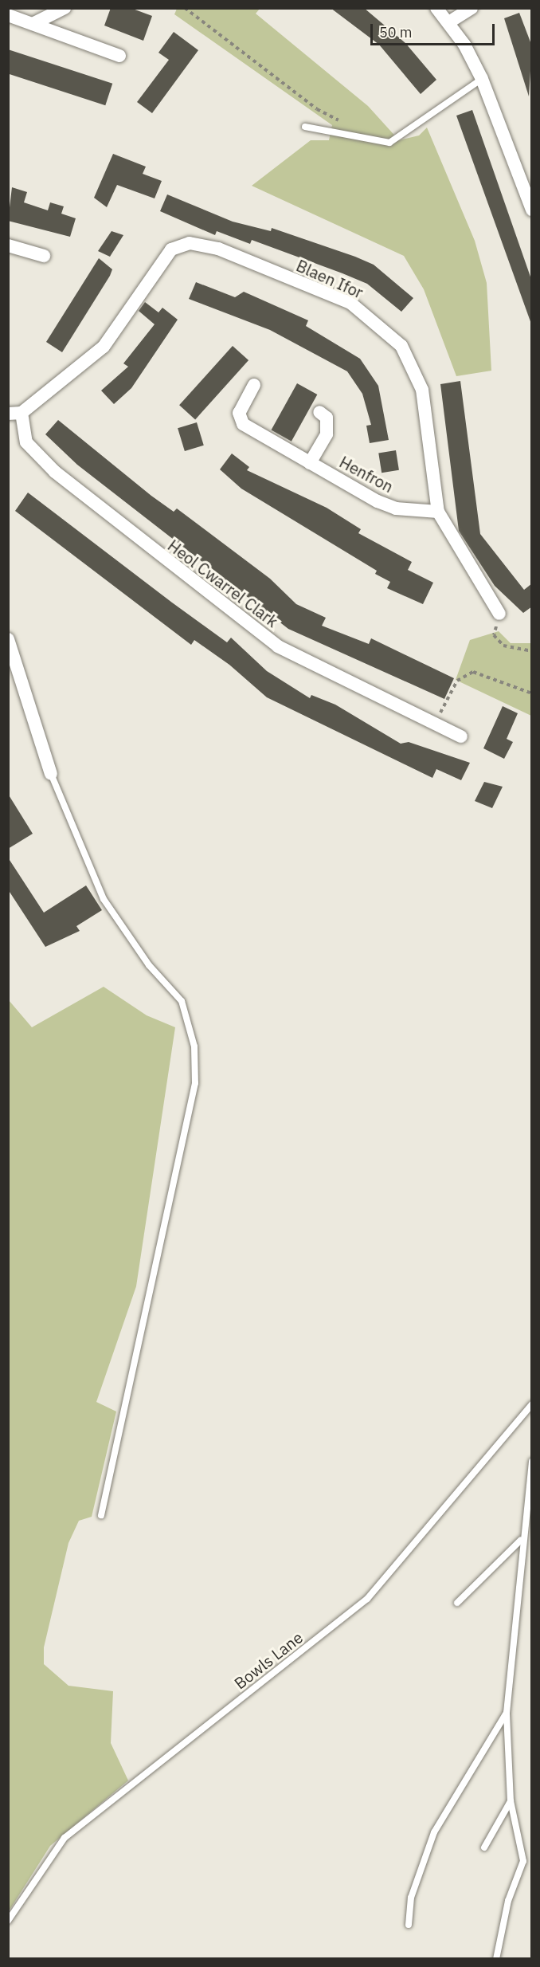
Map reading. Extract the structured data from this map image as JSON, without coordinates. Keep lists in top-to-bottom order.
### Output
{
  "streets": {
    "street": ["Blaen Ifor", "Henfron", "Heol Cwarrel Clark"],
    "lane": ["Bowls Lane"]
  },
  "crossings": [
    ["Blaen Ifor", "Henfron"],
    ["Blaen Ifor", "Heol Cwarrel Clark"]
  ],
  "scale_bar": "50 m"
}
